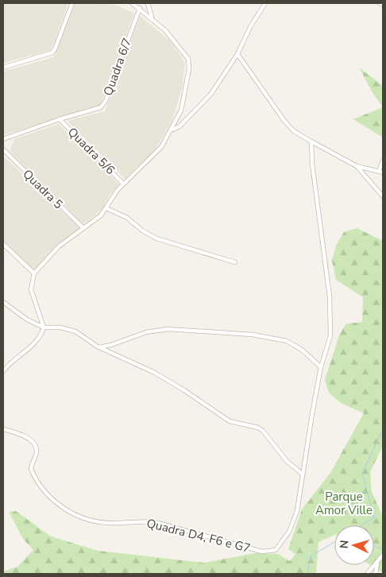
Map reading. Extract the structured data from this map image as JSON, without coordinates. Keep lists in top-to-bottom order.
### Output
{
  "streets": {
    "street": [
      "Quadra 6/7",
      "Quadra 5/6",
      "Quadra 5",
      "Quadra D4, F6 e G7"
    ]
  },
  "crossings": [
    ["Quadra 6/7", "Quadra 5/6"]
  ],
  "parks": ["Parque Amor Ville"],
  "north": "left"
}
